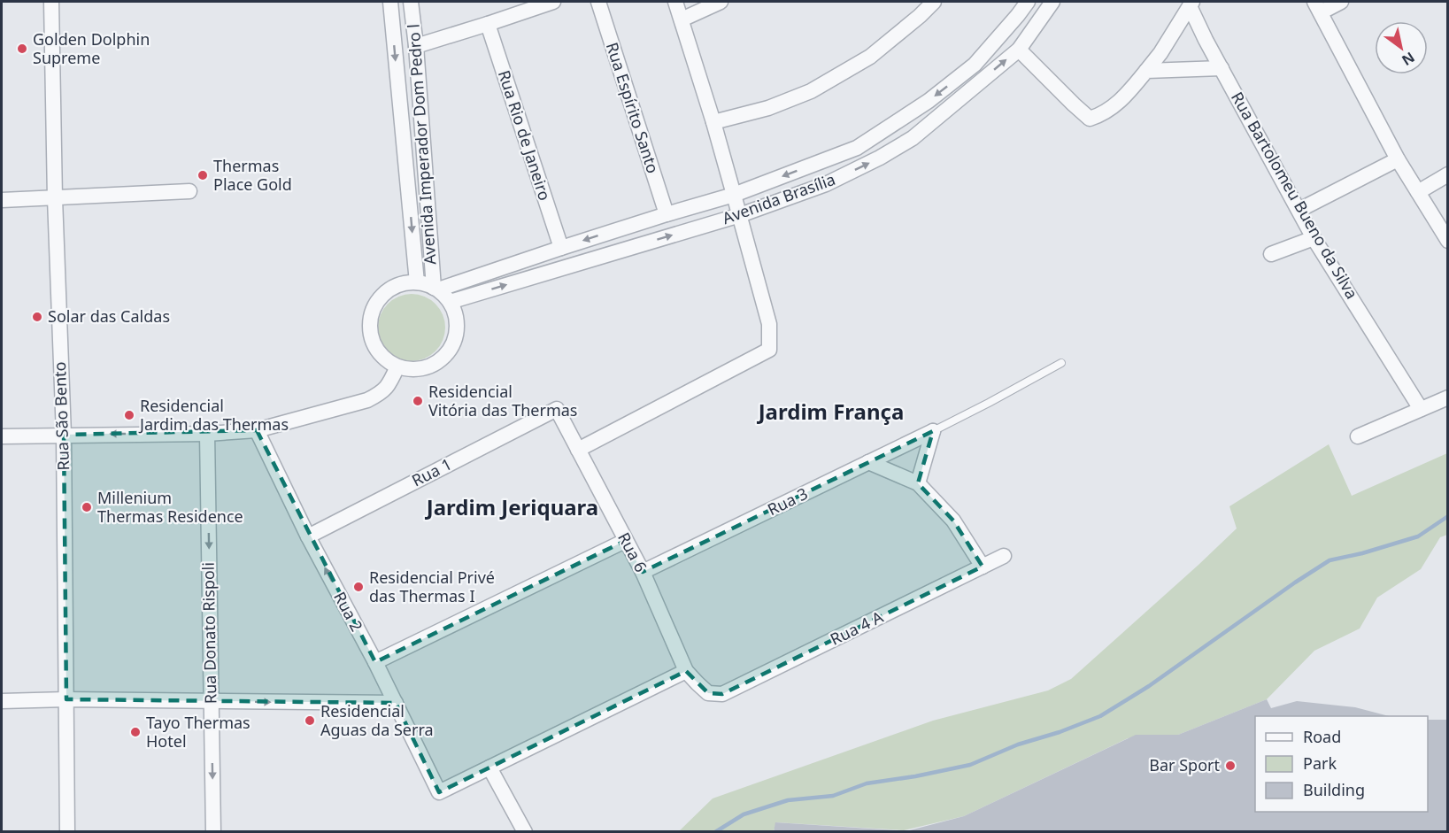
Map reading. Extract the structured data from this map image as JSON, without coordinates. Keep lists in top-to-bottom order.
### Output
{
  "streets": {
    "street": [
      "Rua Espírito Santo",
      "Rua Rio de Janeiro",
      "Avenida Imperador Dom Pedro l",
      "Rua Bartolomeu Bueno da Silva",
      "Avenida Brasília",
      "Rua São Bento",
      "Rua 1",
      "Rua 3",
      "Rua 6",
      "Rua 2",
      "Rua 4 A",
      "Rua Donato Rispoli"
    ]
  },
  "crossings": [
    ["Rua Espírito Santo", "Avenida Brasília"],
    ["Rua Rio de Janeiro", "Avenida Brasília"],
    ["Avenida Imperador Dom Pedro l", "Avenida Brasília"],
    ["Rua 1", "Rua 6"],
    ["Rua 1", "Rua 2"],
    ["Rua 3", "Rua 6"],
    ["Rua 6", "Rua 4 A"]
  ],
  "one_way": ["Rua Donato Rispoli"],
  "districts": ["Jardim França", "Jardim Jeriquara"],
  "places": [
    "Golden Dolphin Supreme",
    "Thermas Place Gold",
    "Solar das Caldas",
    "Residencial Vitória das Thermas",
    "Residencial Jardim das Thermas",
    "Millenium Thermas Residence",
    "Residencial Privé das Thermas I",
    "Residencial Aguas da Serra",
    "Tayo Thermas Hotel",
    "Bar Sport"
  ],
  "legend": ["Road", "Park", "Building"],
  "north": "bottom right"
}
